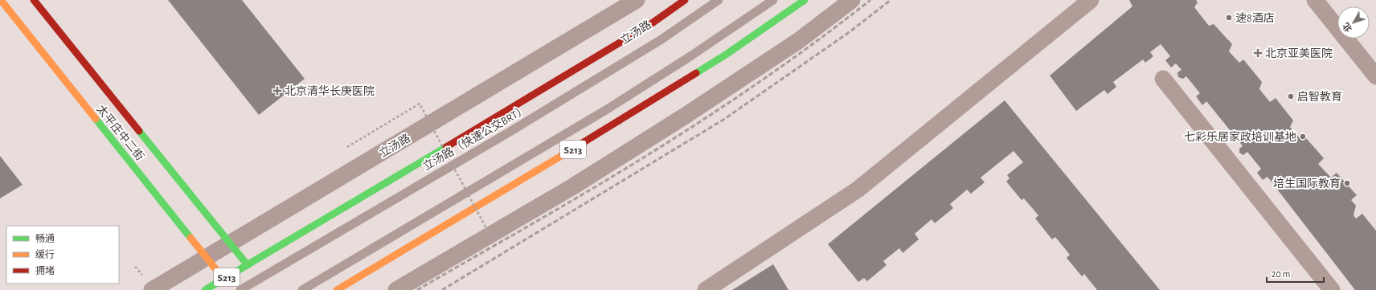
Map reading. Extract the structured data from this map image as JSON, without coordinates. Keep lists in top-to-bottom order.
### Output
{
  "streets": {
    "main road": ["立汤路", "太平庄中二街", "S213"],
    "lane": ["立汤路（快速公交BRT）"]
  },
  "crossings": [
    ["立汤路", "太平庄中二街"]
  ],
  "places": {
    "other": [
      "速8酒店",
      "启智教育",
      "七彩乐居家政培训基地",
      "培生国际教育"
    ],
    "health": ["北京亚美医院", "北京清华长庚医院"]
  },
  "legend": ["畅通", "缓行", "拥堵"],
  "scale_bar": "20 m",
  "north": "bottom left"
}
